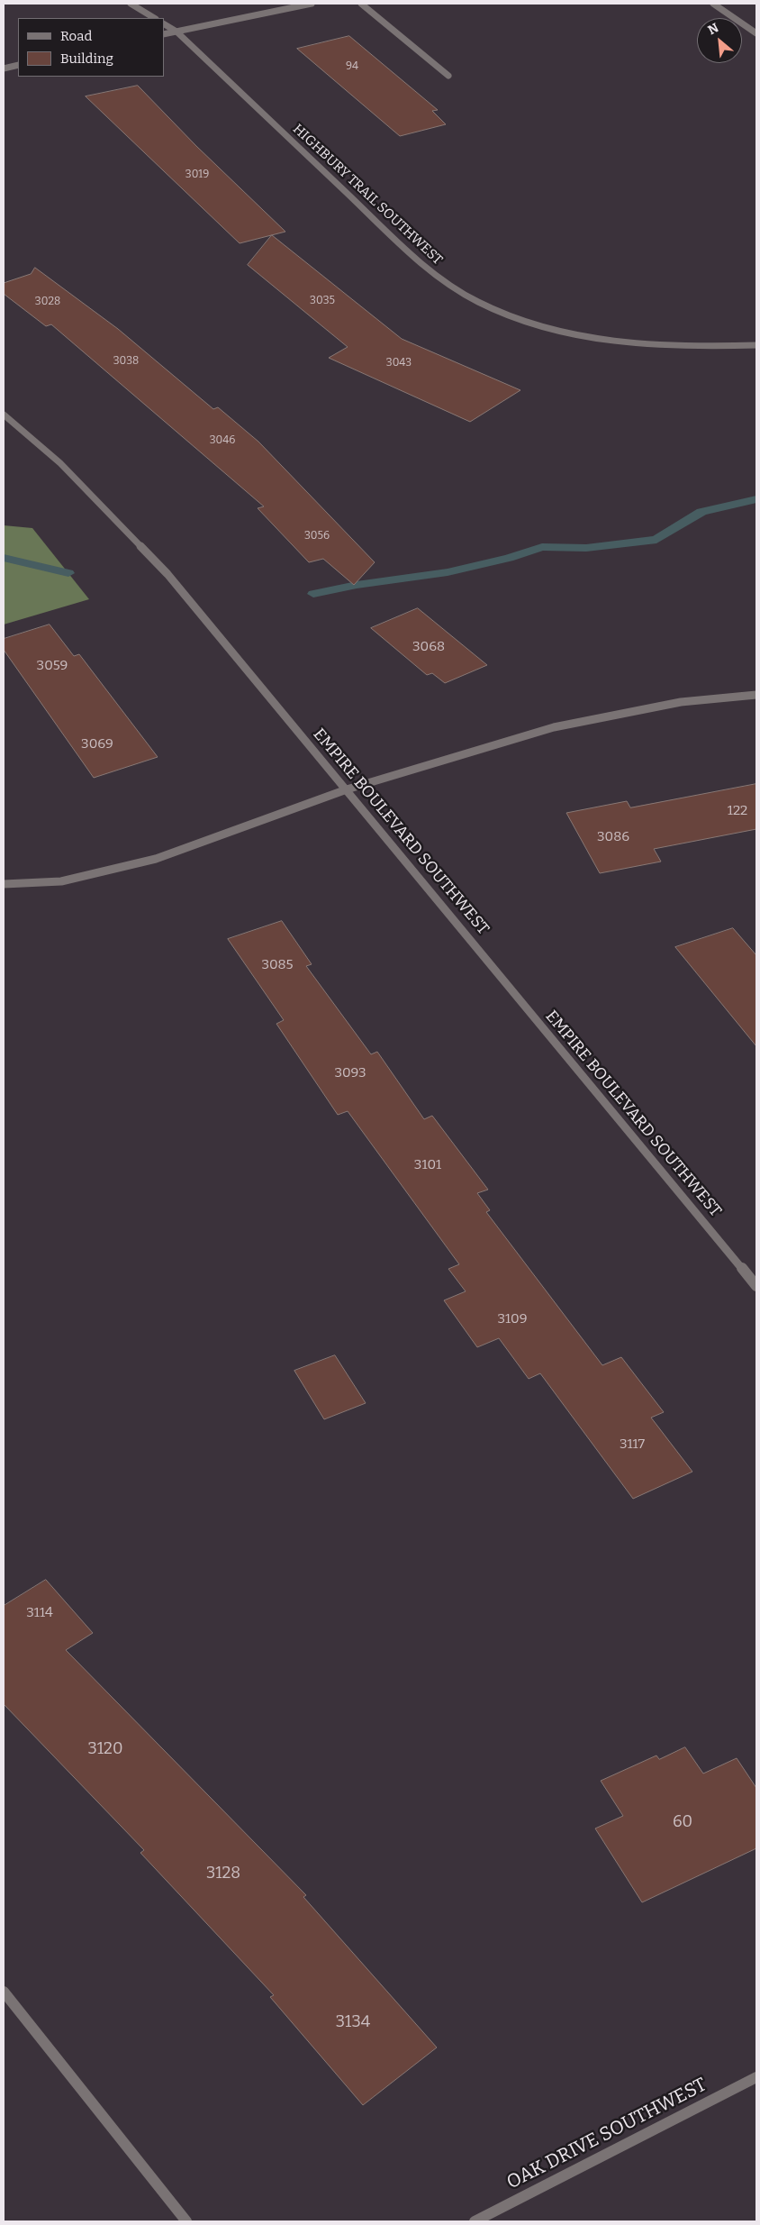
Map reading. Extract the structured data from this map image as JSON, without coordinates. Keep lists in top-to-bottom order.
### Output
{
  "streets": {
    "street": ["HIGHBURY TRAIL SOUTHWEST", "EMPIRE BOULEVARD SOUTHWEST", "OAK DRIVE SOUTHWEST"]
  },
  "house_numbers": [
    "94",
    "3019",
    "3035",
    "3028",
    "3038",
    "3043",
    "3046",
    "3056",
    "3068",
    "3059",
    "3069",
    "122",
    "3086",
    "3085",
    "3093",
    "3101",
    "3109",
    "3117",
    "3114",
    "3120",
    "60",
    "3128",
    "3134"
  ],
  "legend": ["Road", "Building"],
  "north": "top left"
}
